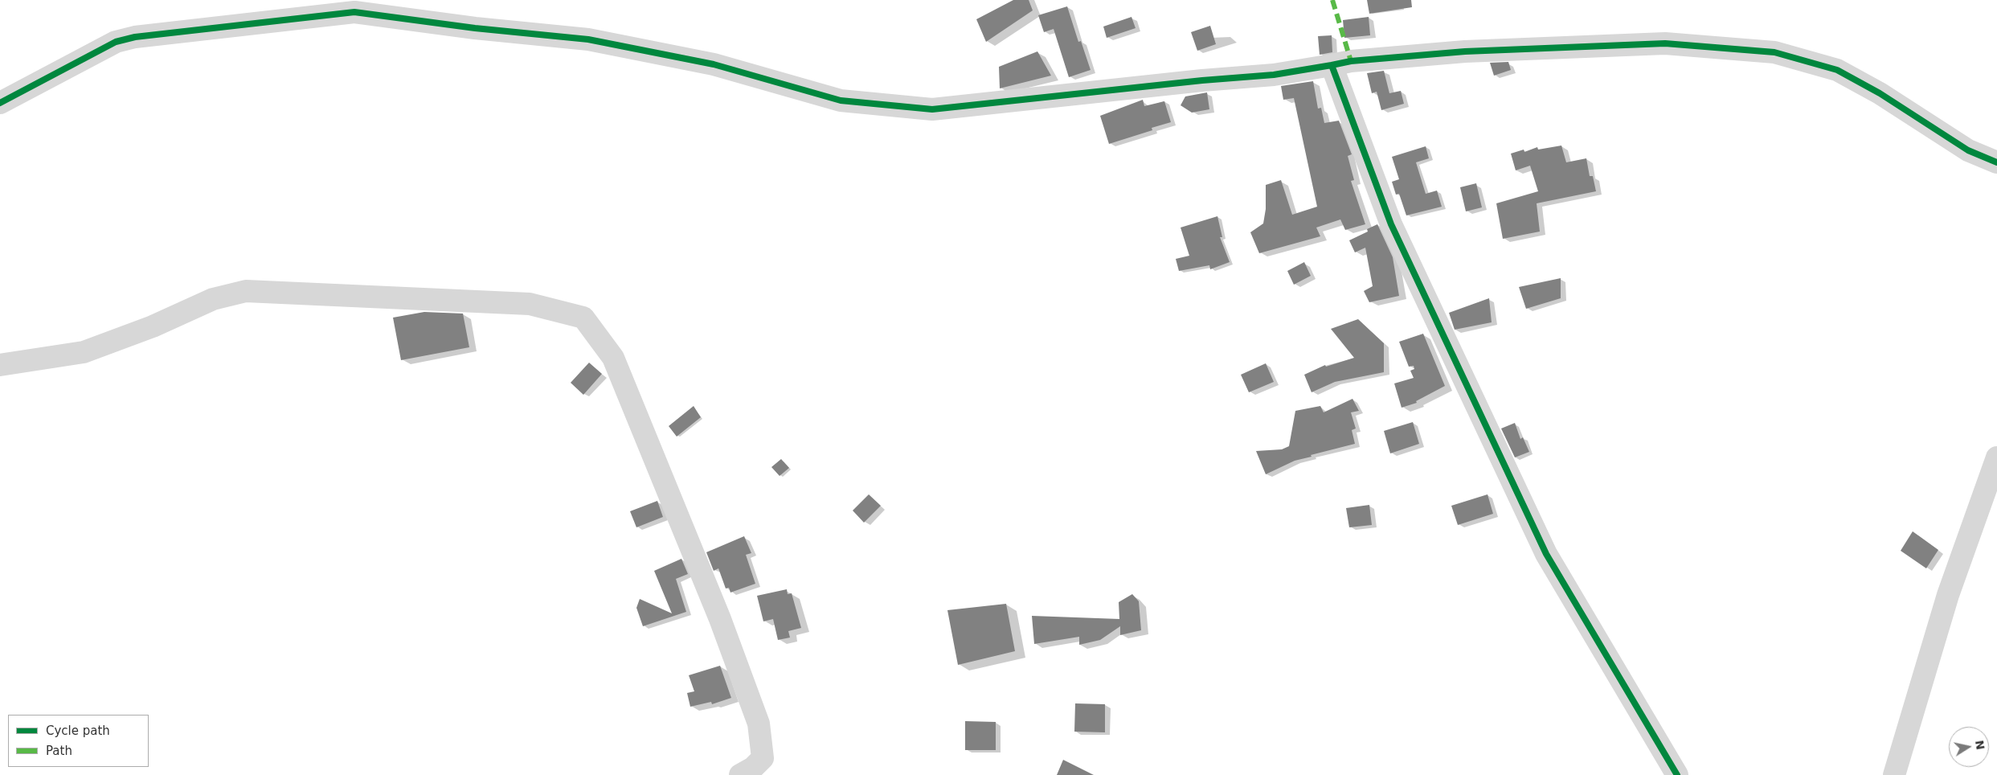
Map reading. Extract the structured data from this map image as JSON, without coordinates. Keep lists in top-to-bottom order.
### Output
{
  "legend": ["Cycle path", "Path"],
  "north": "right"
}
